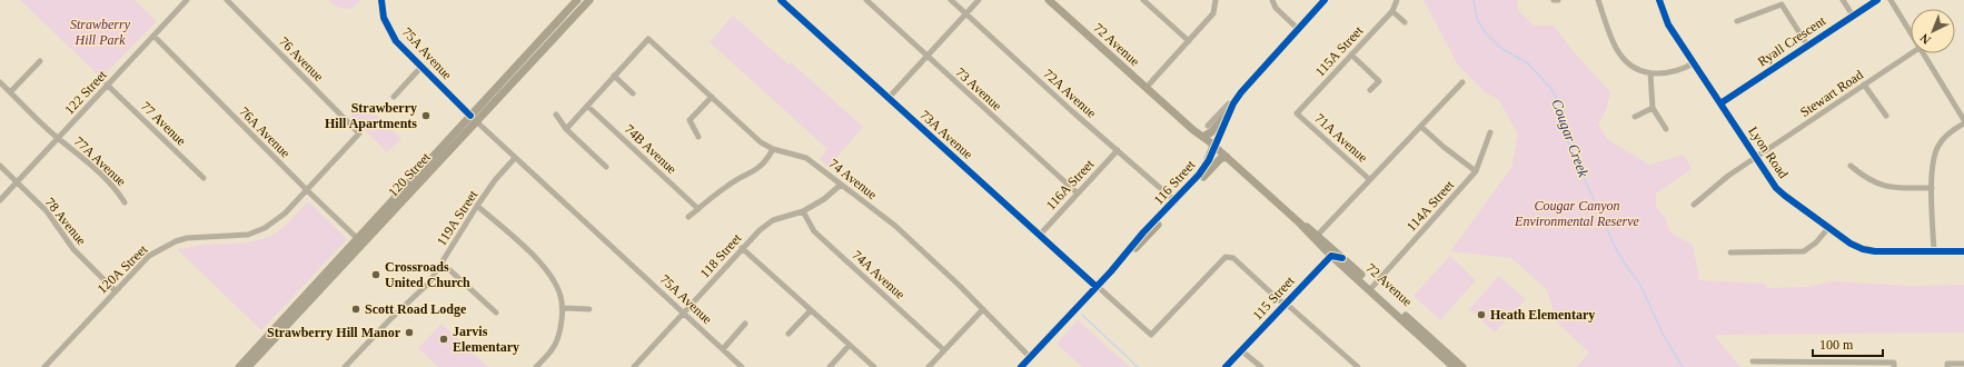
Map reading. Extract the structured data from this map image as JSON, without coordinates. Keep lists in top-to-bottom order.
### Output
{
  "streets": {
    "main road": [
      "72 Avenue",
      "75A Avenue",
      "Lyon Road",
      "120 Street",
      "116 Street"
    ],
    "street": [
      "Ryall Crescent",
      "115A Street",
      "76 Avenue",
      "73 Avenue",
      "122 Street",
      "72A Avenue",
      "Stewart Road",
      "77 Avenue",
      "76A Avenue",
      "73A Avenue",
      "71A Avenue",
      "74B Avenue",
      "77A Avenue",
      "74 Avenue",
      "116A Street",
      "114A Street",
      "119A Street",
      "78 Avenue",
      "118 Street",
      "120A Street",
      "74A Avenue",
      "115 Street"
    ]
  },
  "crossings": [
    ["Ryall Crescent", "Lyon Road"],
    ["72 Avenue", "116 Street"],
    ["72 Avenue", "114A Street"],
    ["72 Avenue", "115 Street"],
    ["115A Street", "71A Avenue"],
    ["75A Avenue", "120 Street"],
    ["75A Avenue", "119A Street"],
    ["75A Avenue", "118 Street"],
    ["76 Avenue", "120A Street"],
    ["73 Avenue", "116A Street"],
    ["122 Street", "77 Avenue"],
    ["122 Street", "76A Avenue"],
    ["122 Street", "77A Avenue"],
    ["122 Street", "78 Avenue"],
    ["72A Avenue", "116 Street"],
    ["72A Avenue", "116A Street"],
    ["Stewart Road", "Lyon Road"],
    ["76A Avenue", "120 Street"],
    ["76A Avenue", "120A Street"],
    ["73A Avenue", "116 Street"],
    ["73A Avenue", "116A Street"],
    ["73A Avenue", "115 Street"],
    ["74 Avenue", "116 Street"],
    ["74 Avenue", "118 Street"],
    ["78 Avenue", "120A Street"],
    ["118 Street", "74A Avenue"]
  ],
  "water": ["Cougar Creek"],
  "parks": ["Strawberry Hill Park", "Cougar Canyon Environmental Reserve"],
  "places": [
    "Strawberry Hill Apartments",
    "Crossroads United Church",
    "Scott Road Lodge",
    "Heath Elementary",
    "Strawberry Hill Manor",
    "Jarvis Elementary"
  ],
  "scale_bar": "100 m",
  "north": "bottom left"
}
